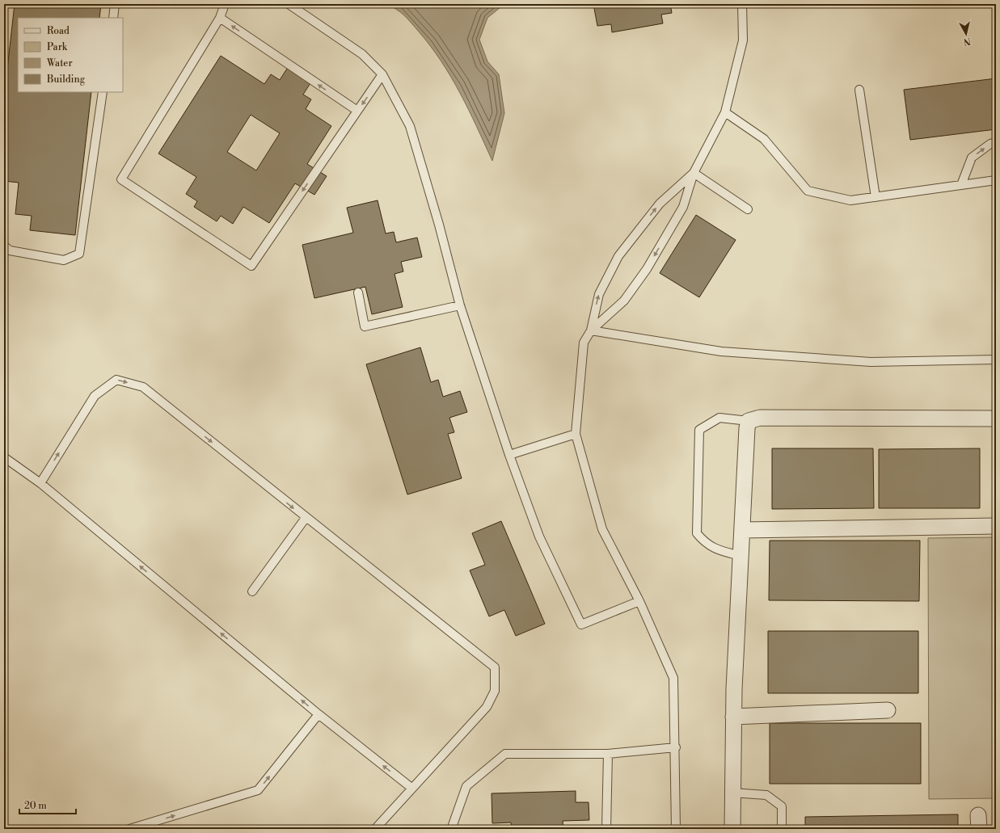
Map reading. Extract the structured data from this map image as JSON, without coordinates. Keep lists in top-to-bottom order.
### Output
{
  "legend": [
    "Road",
    "Park",
    "Water",
    "Building"
  ],
  "scale_bar": "20 m",
  "north": "bottom"
}
